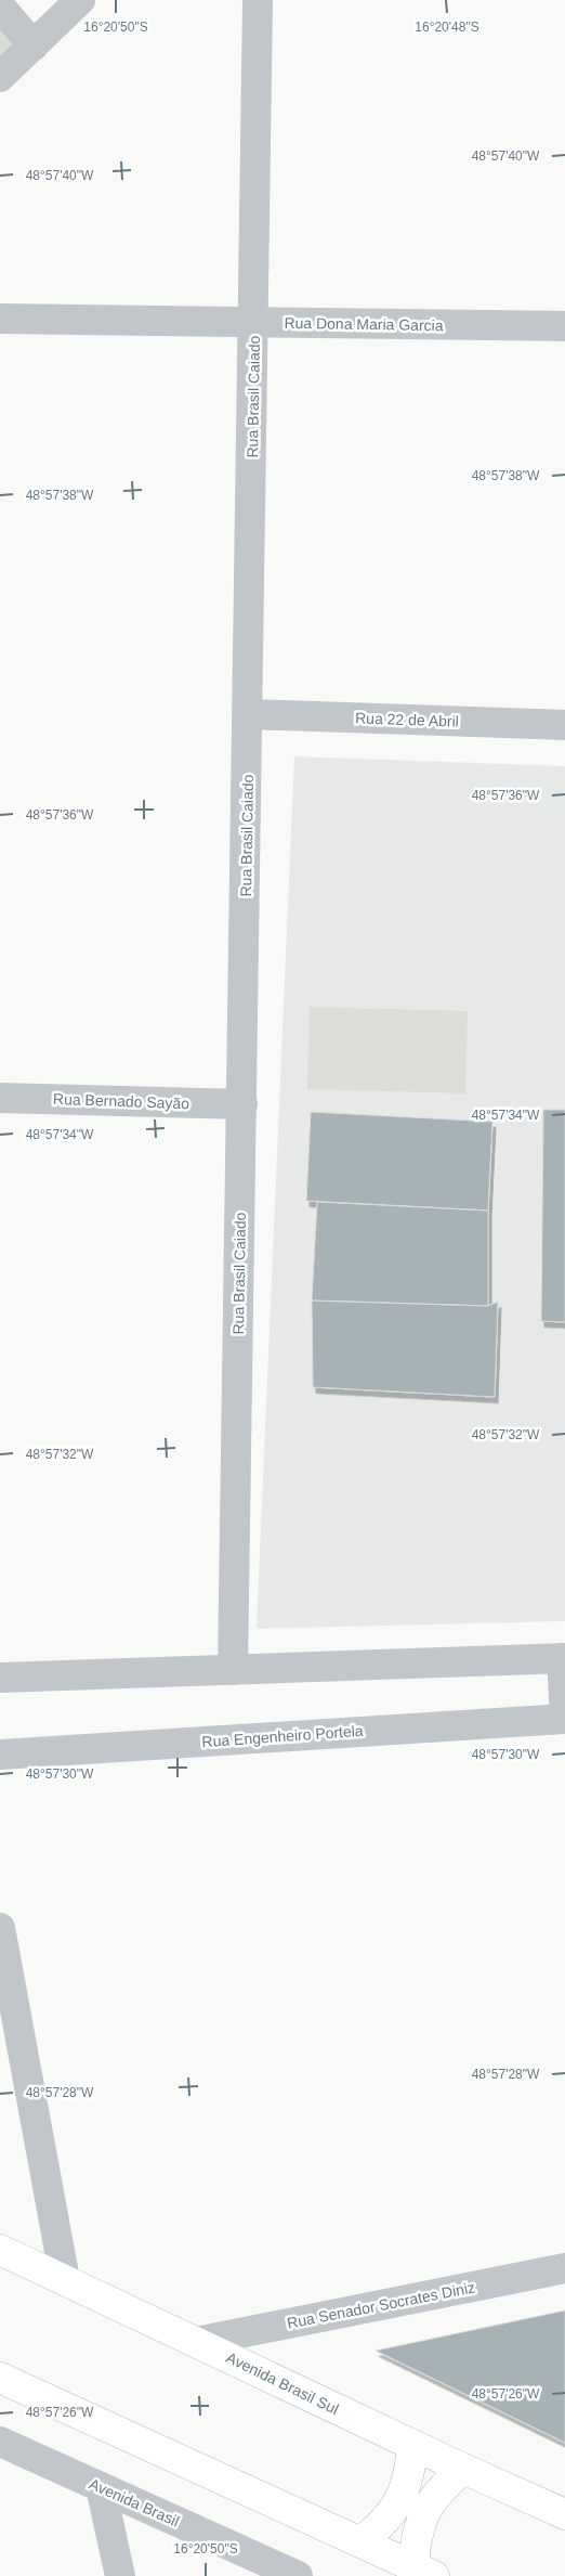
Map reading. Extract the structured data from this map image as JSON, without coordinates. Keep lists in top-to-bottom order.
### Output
{
  "streets": {
    "main road": ["Avenida Brasil Sul"],
    "street": [
      "Rua Dona Maria Garcia",
      "Rua Brasil Caiado",
      "Rua 22 de Abril",
      "Rua Bernado Sayão",
      "Rua Engenheiro Portela",
      "Rua Senador Socrates Diniz",
      "Avenida Brasil"
    ]
  },
  "crossings": [
    ["Rua Dona Maria Garcia", "Rua Brasil Caiado"],
    ["Rua Brasil Caiado", "Rua 22 de Abril"],
    ["Rua Brasil Caiado", "Rua Bernado Sayão"],
    ["Rua Senador Socrates Diniz", "Avenida Brasil Sul"]
  ],
  "coordinates": [
    "16°20'50\"S",
    "16°20'48\"S",
    "48°57'40\"W",
    "48°57'38\"W",
    "48°57'36\"W",
    "48°57'34\"W",
    "48°57'32\"W",
    "48°57'30\"W",
    "48°57'28\"W",
    "48°57'26\"W"
  ]
}
